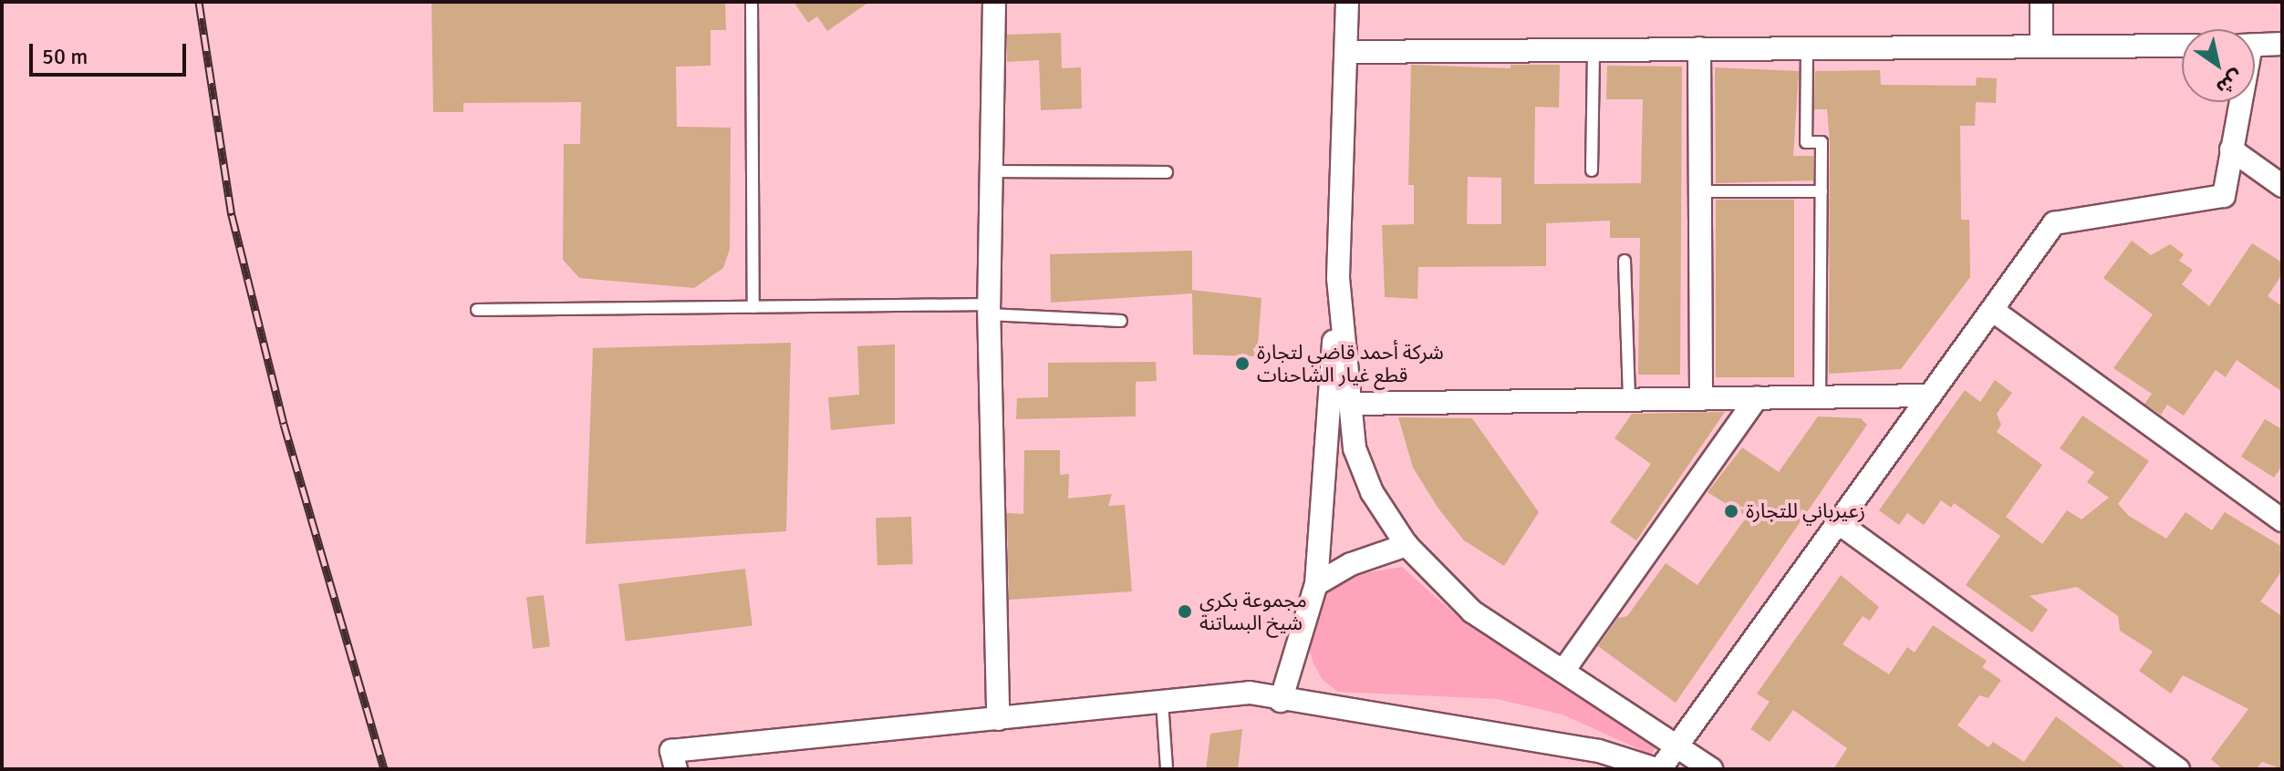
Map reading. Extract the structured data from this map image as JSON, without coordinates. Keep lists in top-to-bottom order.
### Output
{
  "places": ["شركة أحمد قاضي لتجارة قطع غيار الشاحنات", "زعيرباني للتجارة", "مجموعة بكري شيخ البساتنة"],
  "scale_bar": "50 m",
  "north": "bottom right"
}
